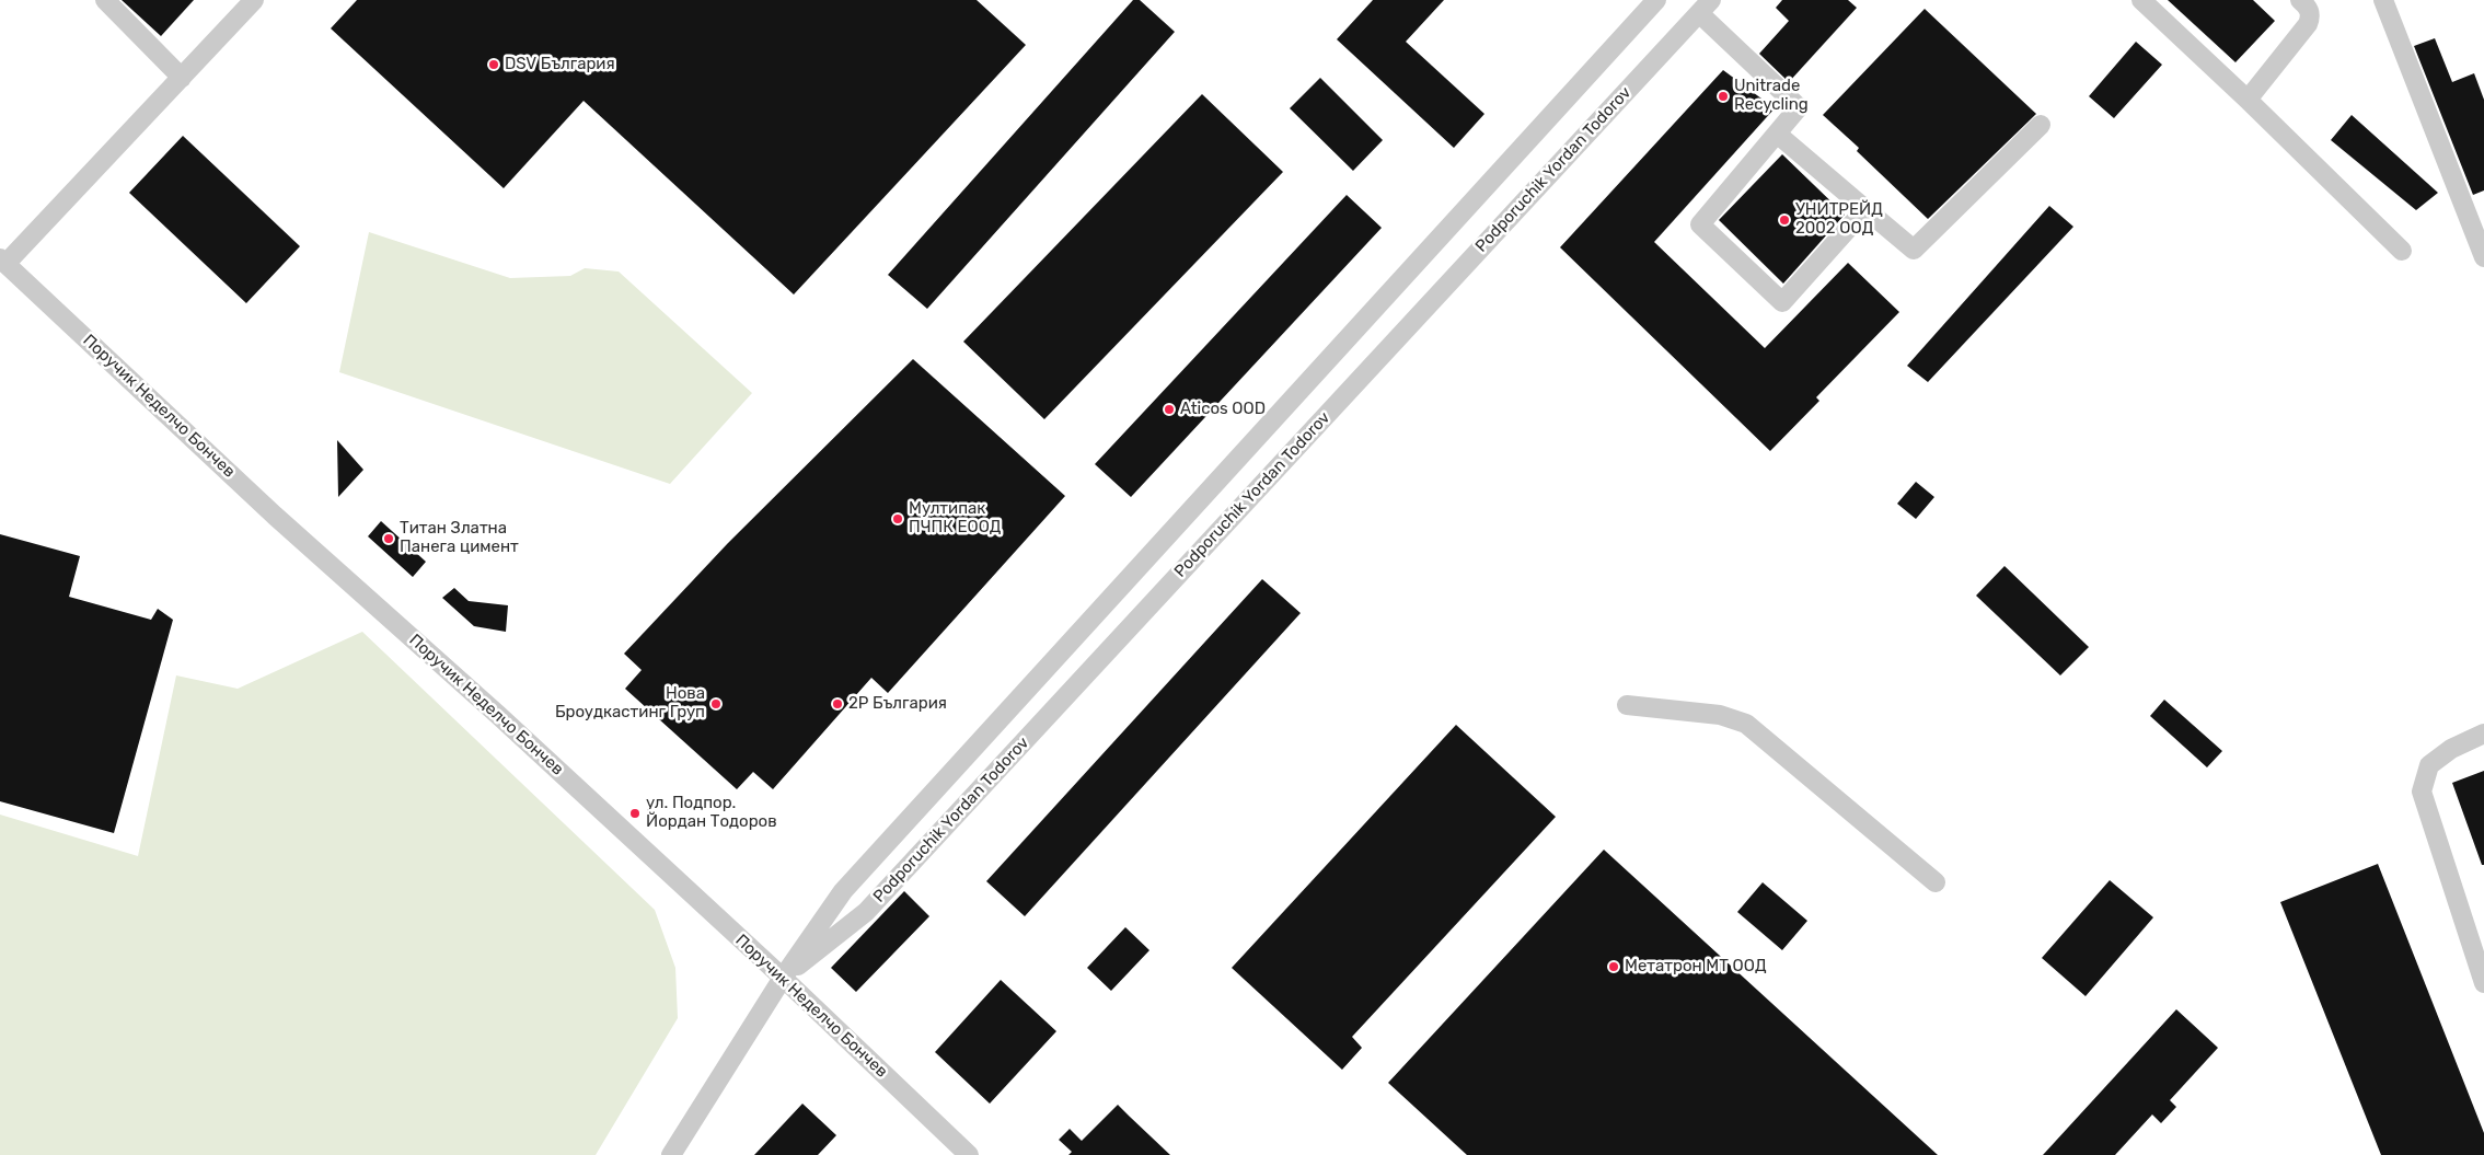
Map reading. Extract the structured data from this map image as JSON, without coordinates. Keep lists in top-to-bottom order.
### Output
{
  "streets": {
    "street": ["Podporuchik Yordan Todorov", "Поручик Неделчо Бончев"]
  },
  "crossings": [
    ["Podporuchik Yordan Todorov", "Поручик Неделчо Бончев"]
  ],
  "places": [
    "DSV България",
    "Unitrade Recycling",
    "УНИТРЕЙД 2002 ООД",
    "Aticos OOD",
    "Мултипак ПЧПК ЕООД",
    "Титан Златна Панега цимент",
    "Нова Броудкастинг Груп",
    "2Р България",
    "ул. Подпор. Йордан Тодоров",
    "Метатрон МТ ООД"
  ]
}
